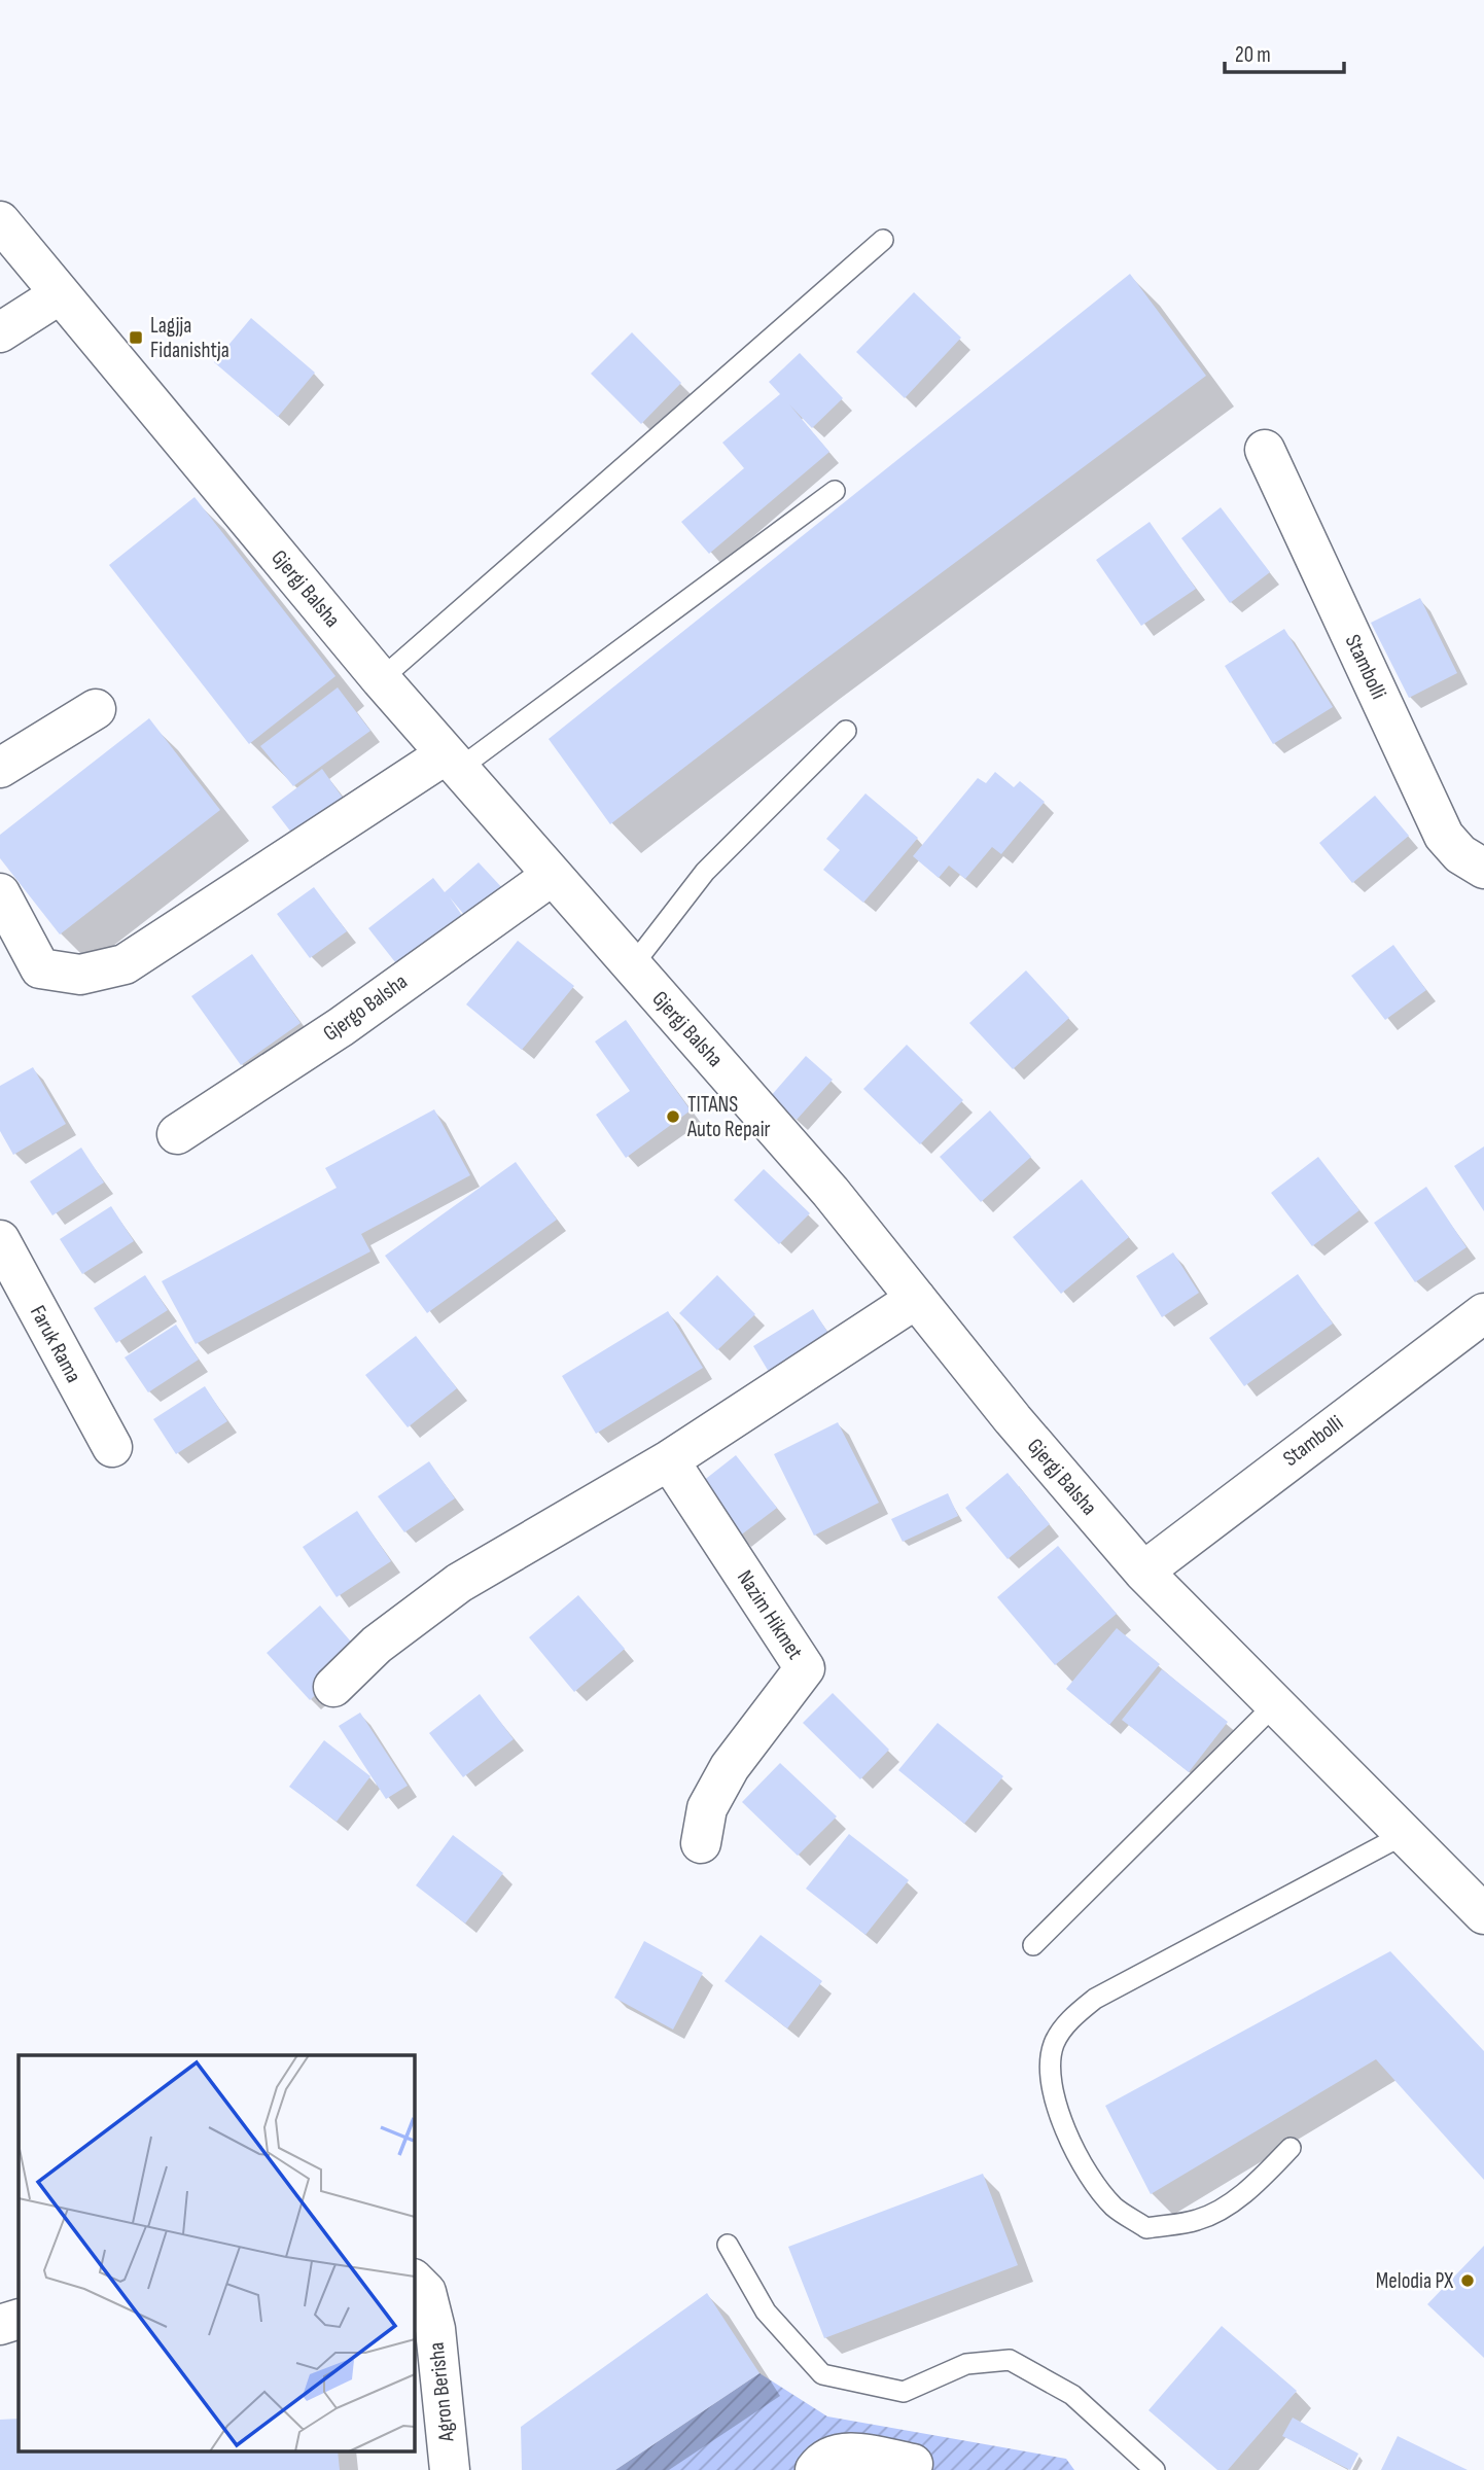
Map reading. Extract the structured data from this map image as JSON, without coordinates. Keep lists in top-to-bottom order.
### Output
{
  "streets": {
    "street": [
      "Gjergj Balsha",
      "Stambolli",
      "Gjergo Balsha",
      "Faruk Rama",
      "Nazim Hikmet",
      "Agron Berisha"
    ]
  },
  "crossings": [
    ["Gjergj Balsha", "Stambolli"],
    ["Gjergj Balsha", "Gjergo Balsha"]
  ],
  "places": {
    "transit": ["Lagjja Fidanishtja"],
    "other": ["TITANS Auto Repair", "Melodia PX"]
  },
  "scale_bar": "20 m"
}
